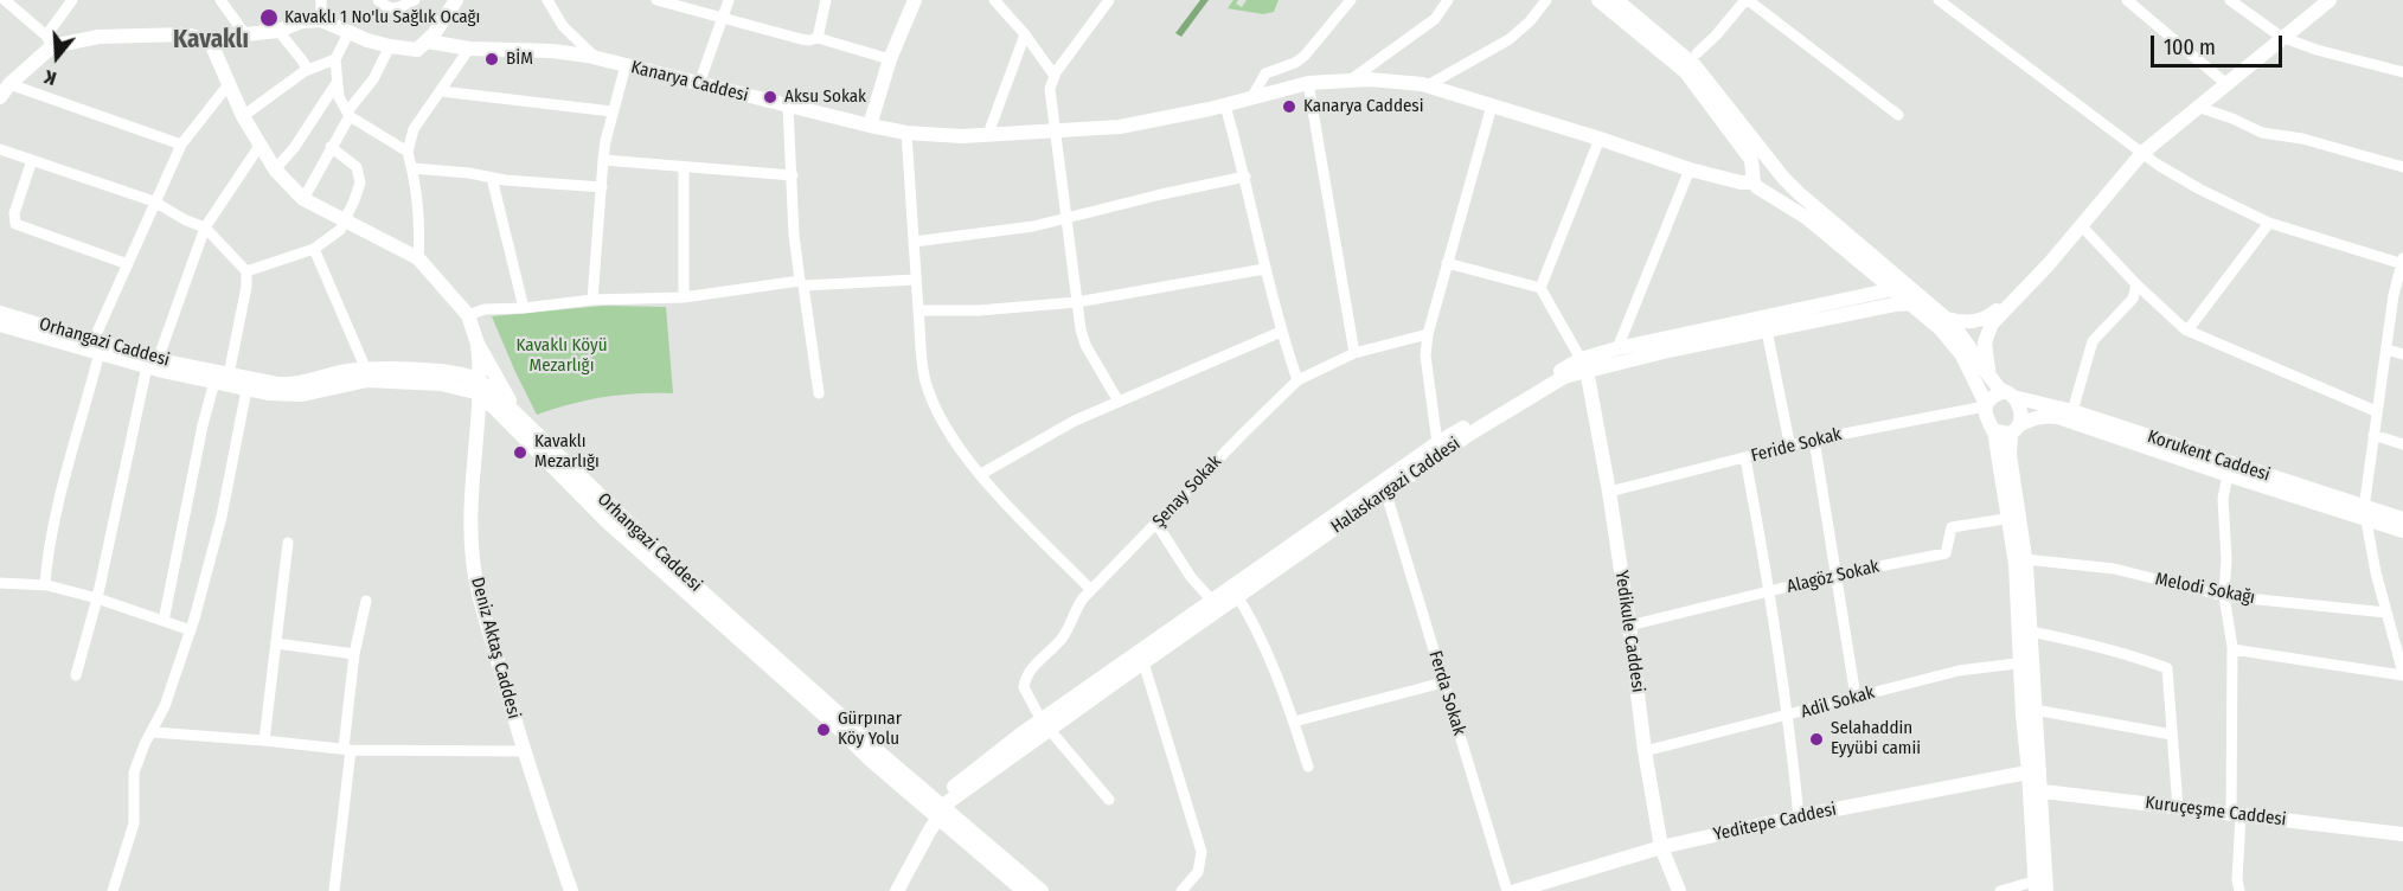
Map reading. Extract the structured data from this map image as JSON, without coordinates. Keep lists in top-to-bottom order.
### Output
{
  "streets": {
    "main road": [
      "Kanarya Caddesi",
      "Orhangazi Caddesi",
      "Korukent Caddesi",
      "Halaskargazi Caddesi",
      "Yedikule Caddesi",
      "Deniz Aktaş Caddesi",
      "Kuruçeşme Caddesi",
      "Yeditepe Caddesi"
    ],
    "street": [
      "Feride Sokak",
      "Şenay Sokak",
      "Alagöz Sokak",
      "Melodi Sokağı",
      "Ferda Sokak",
      "Adil Sokak"
    ]
  },
  "crossings": [
    ["Orhangazi Caddesi", "Deniz Aktaş Caddesi"],
    ["Feride Sokak", "Korukent Caddesi"],
    ["Feride Sokak", "Yedikule Caddesi"],
    ["Halaskargazi Caddesi", "Yedikule Caddesi"],
    ["Halaskargazi Caddesi", "Ferda Sokak"],
    ["Alagöz Sokak", "Yedikule Caddesi"],
    ["Yedikule Caddesi", "Adil Sokak"],
    ["Yedikule Caddesi", "Yeditepe Caddesi"]
  ],
  "districts": ["Kavaklı"],
  "parks": ["Kavaklı Köyü Mezarlığı"],
  "places": [
    "Kavaklı 1 No'lu Sağlık Ocağı",
    "BİM",
    "Aksu Sokak",
    "Kanarya Caddesi",
    "Kavaklı Mezarlığı",
    "Gürpınar Köy Yolu",
    "Selahaddin Eyyübi camii"
  ],
  "scale_bar": "100 m",
  "north": "bottom"
}
